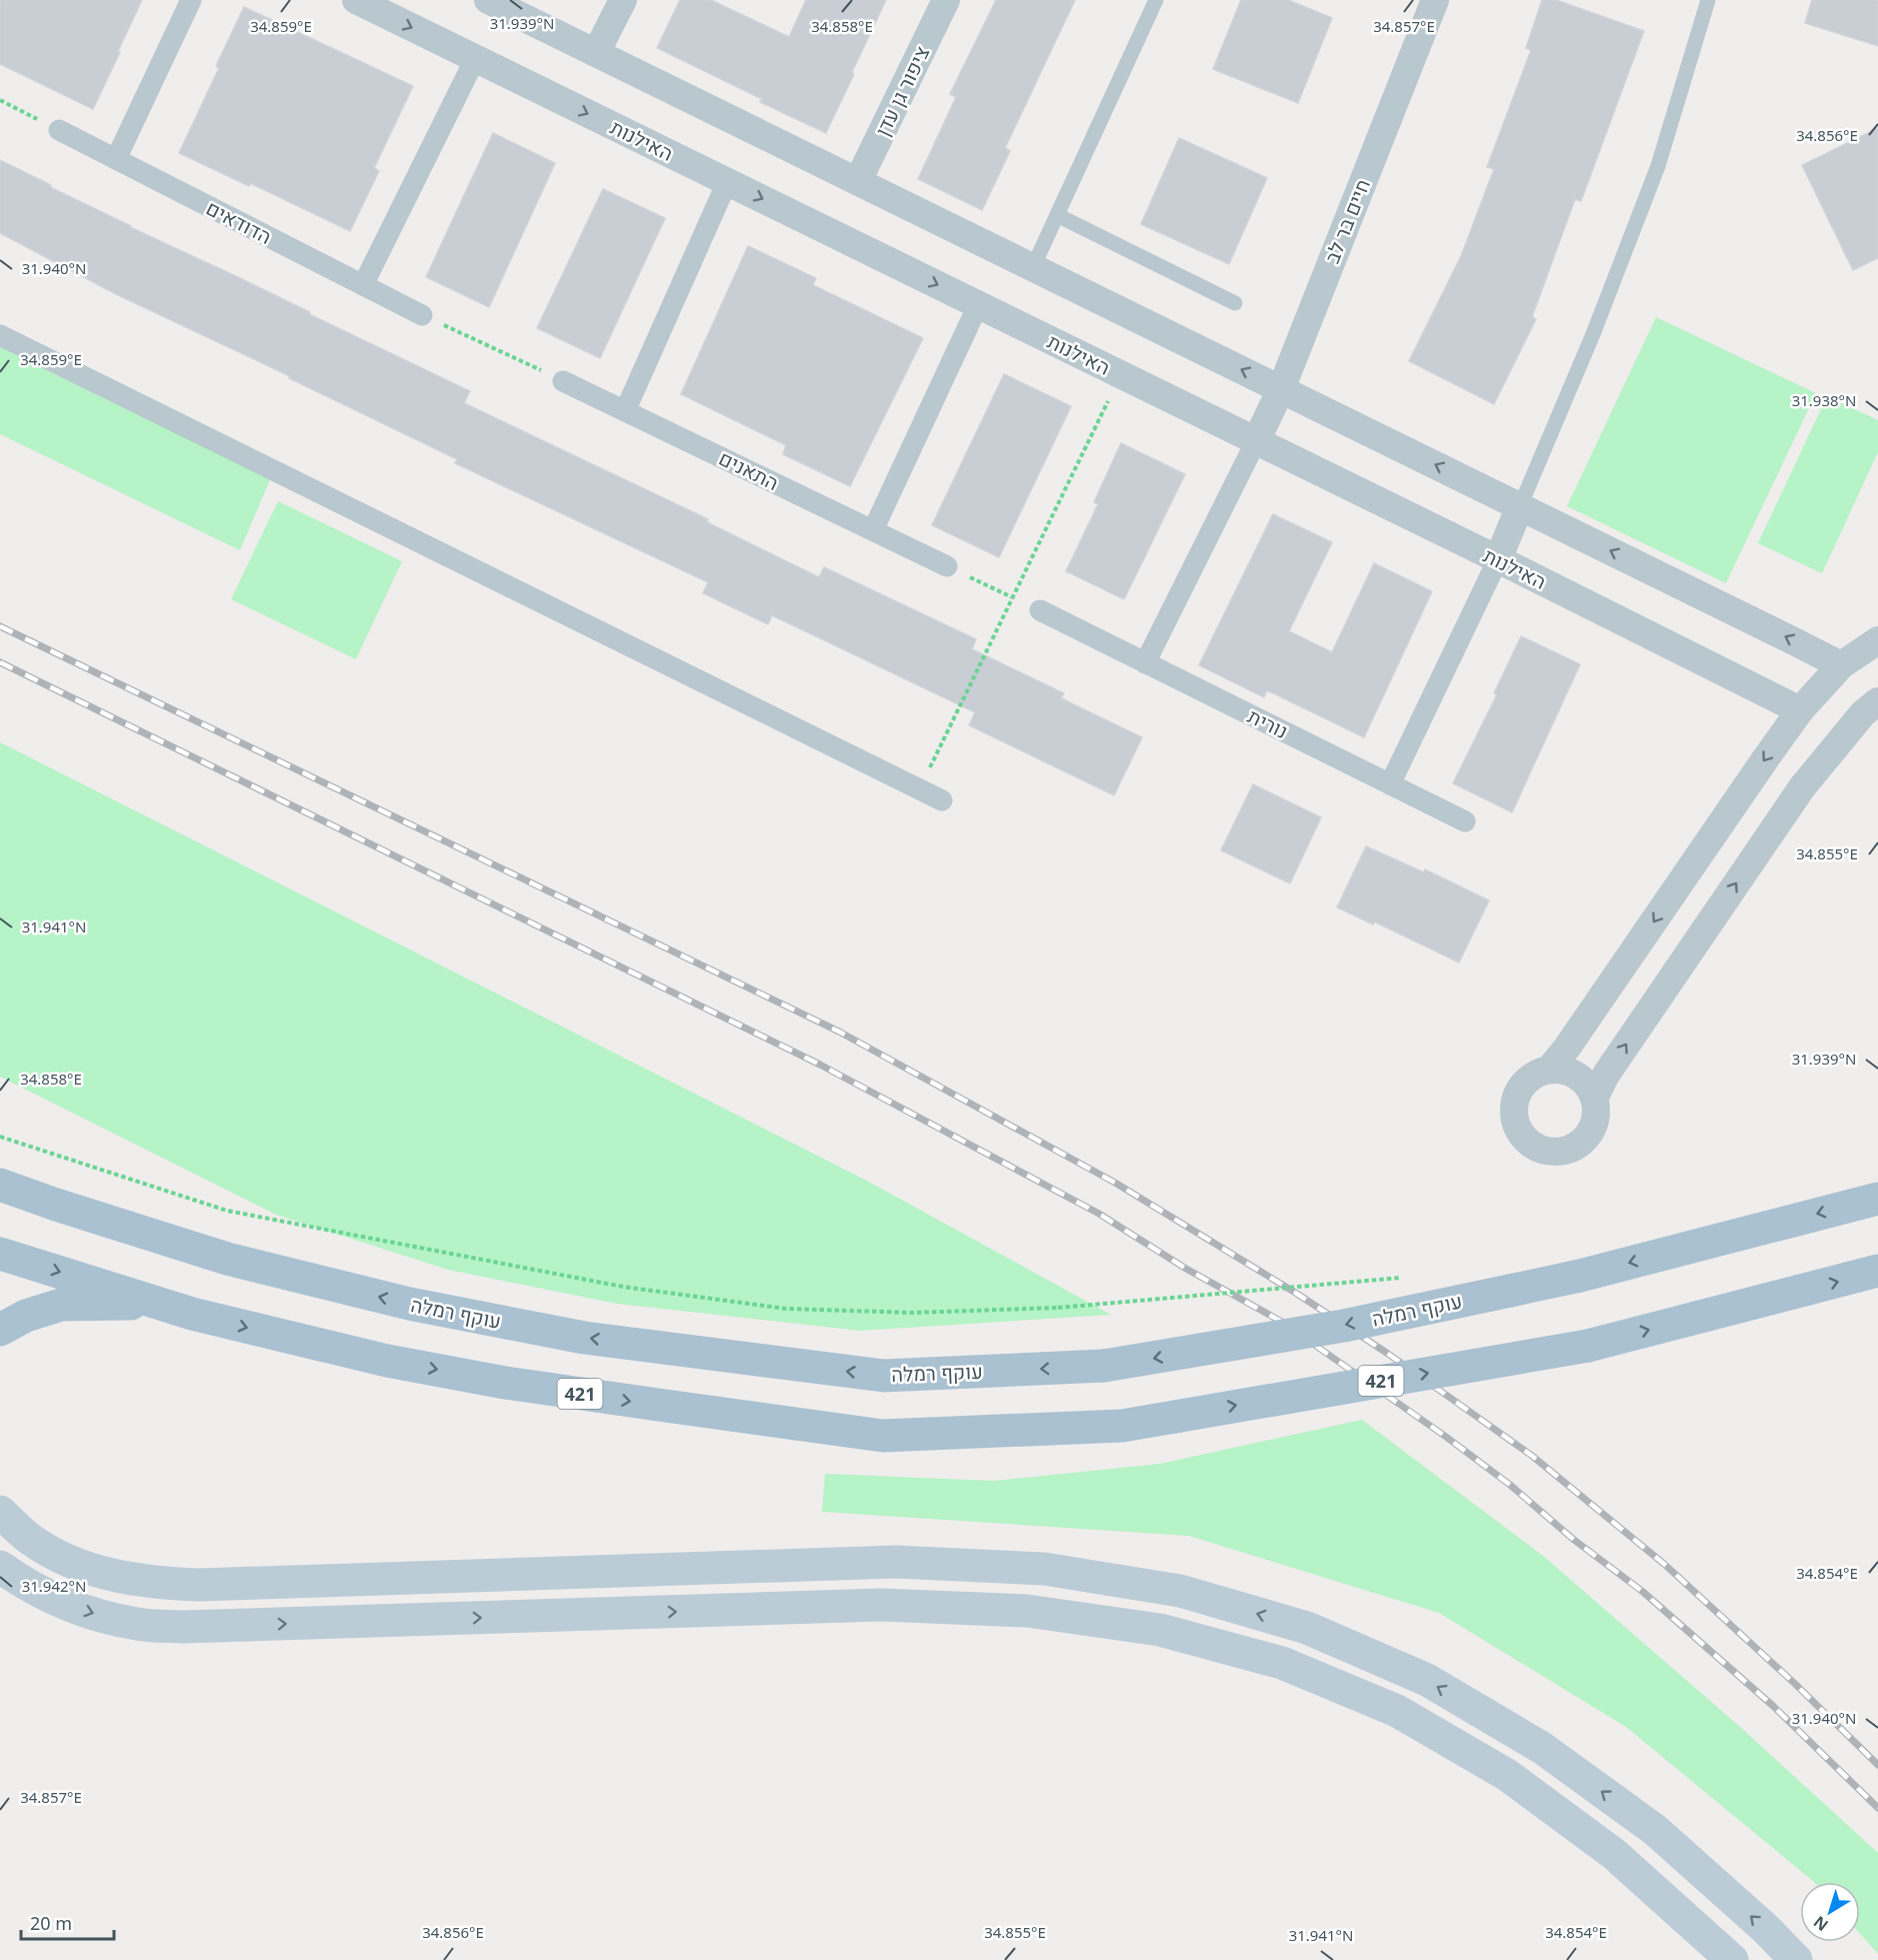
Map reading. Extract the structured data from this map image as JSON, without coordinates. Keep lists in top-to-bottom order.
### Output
{
  "streets": {
    "main road": ["עוקף רמלה", "421"],
    "street": [
      "ציפור גן עדן",
      "האילנות",
      "חיים בר לב",
      "הדודאים",
      "התאנים",
      "נורית"
    ]
  },
  "crossings": [
    ["האילנות", "חיים בר לב"]
  ],
  "scale_bar": "20 m",
  "north": "bottom left",
  "coordinates": [
    "31.939°N",
    "34.859°E",
    "34.858°E",
    "34.857°E",
    "34.856°E",
    "31.940°N",
    "31.938°N",
    "34.855°E",
    "31.941°N",
    "34.854°E",
    "31.942°N"
  ]
}
